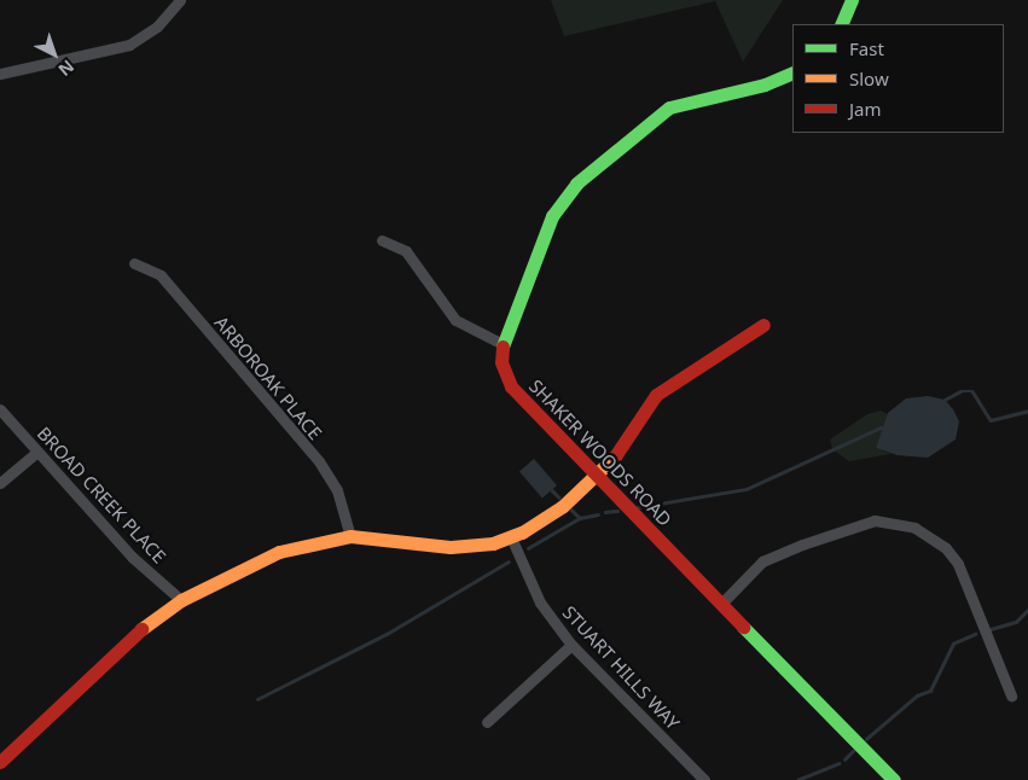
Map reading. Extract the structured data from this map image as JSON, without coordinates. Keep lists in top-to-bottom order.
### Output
{
  "streets": {
    "street": [
      "ARBOROAK PLACE",
      "SHAKER WOODS ROAD",
      "BROAD CREEK PLACE",
      "STUART HILLS WAY"
    ]
  },
  "legend": ["Fast", "Slow", "Jam"],
  "north": "bottom right"
}
